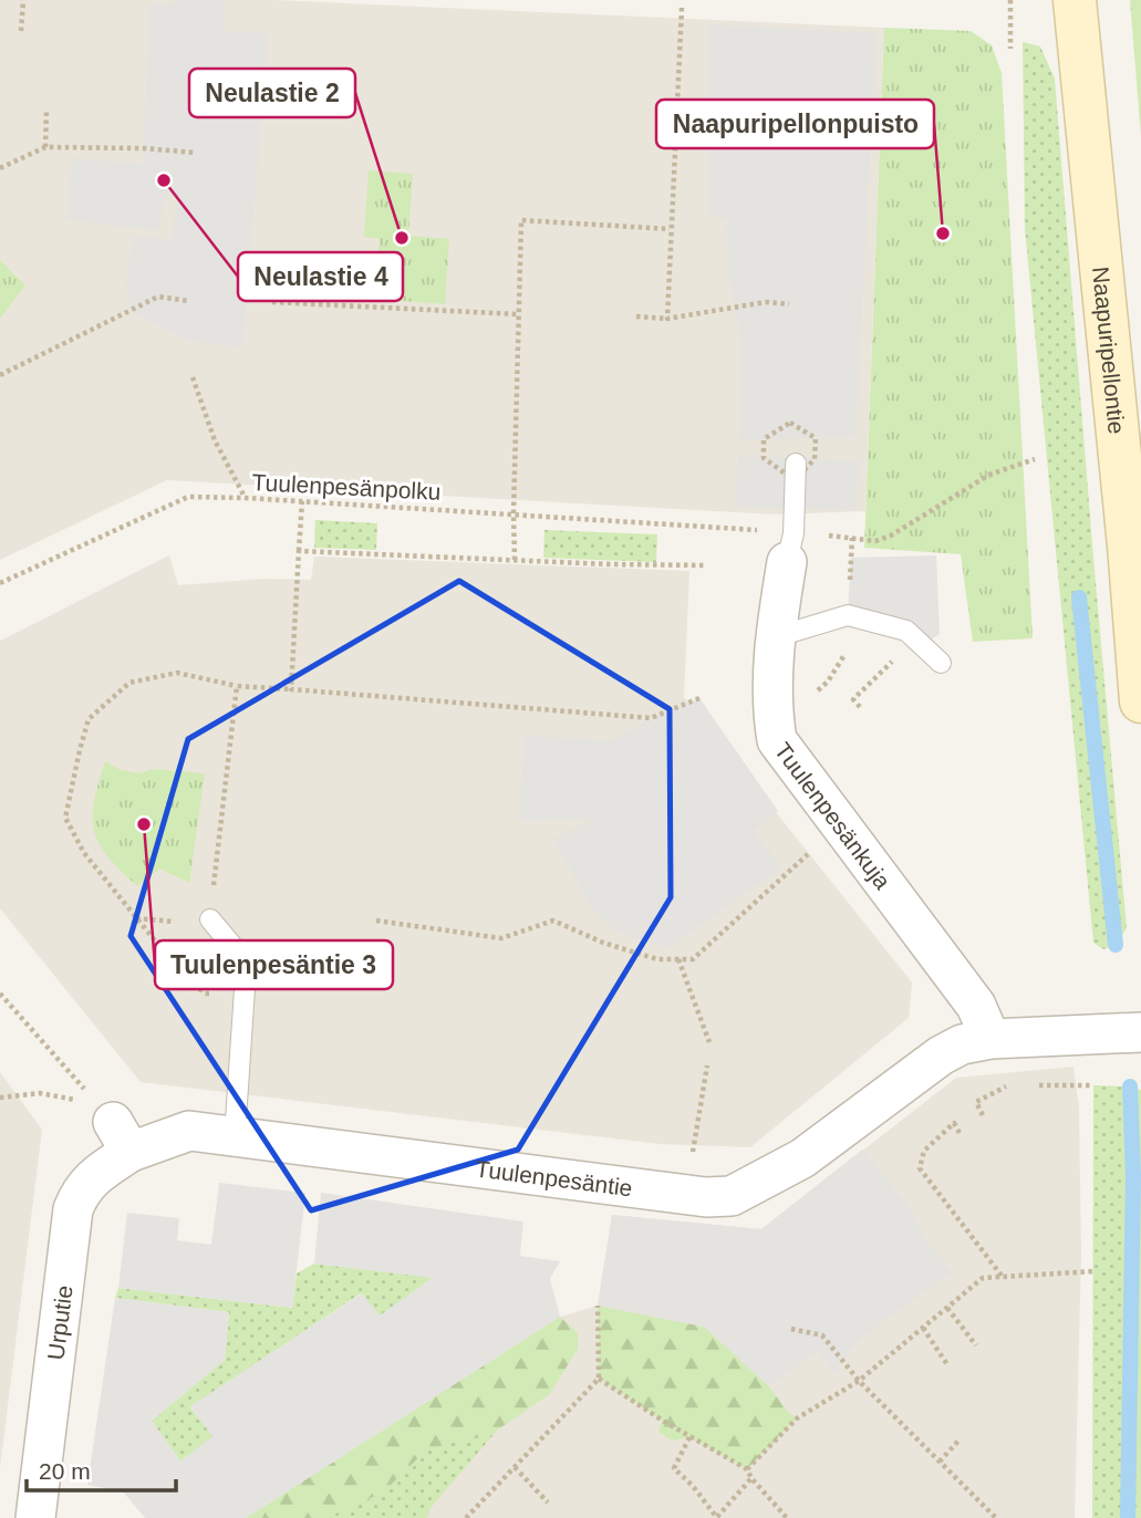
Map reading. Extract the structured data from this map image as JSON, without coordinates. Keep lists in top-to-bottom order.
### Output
{
  "streets": {
    "street": [
      "Naapuripellontie",
      "Tuulenpesänkuja",
      "Tuulenpesäntie",
      "Urputie"
    ],
    "path": ["Tuulenpesänpolku"]
  },
  "crossings": [
    ["Tuulenpesänkuja", "Tuulenpesäntie"],
    ["Tuulenpesäntie", "Urputie"]
  ],
  "places": [
    "Neulastie 4",
    "Naapuripellonpuisto",
    "Neulastie 2",
    "Tuulenpesäntie 3"
  ],
  "scale_bar": "20 m"
}
